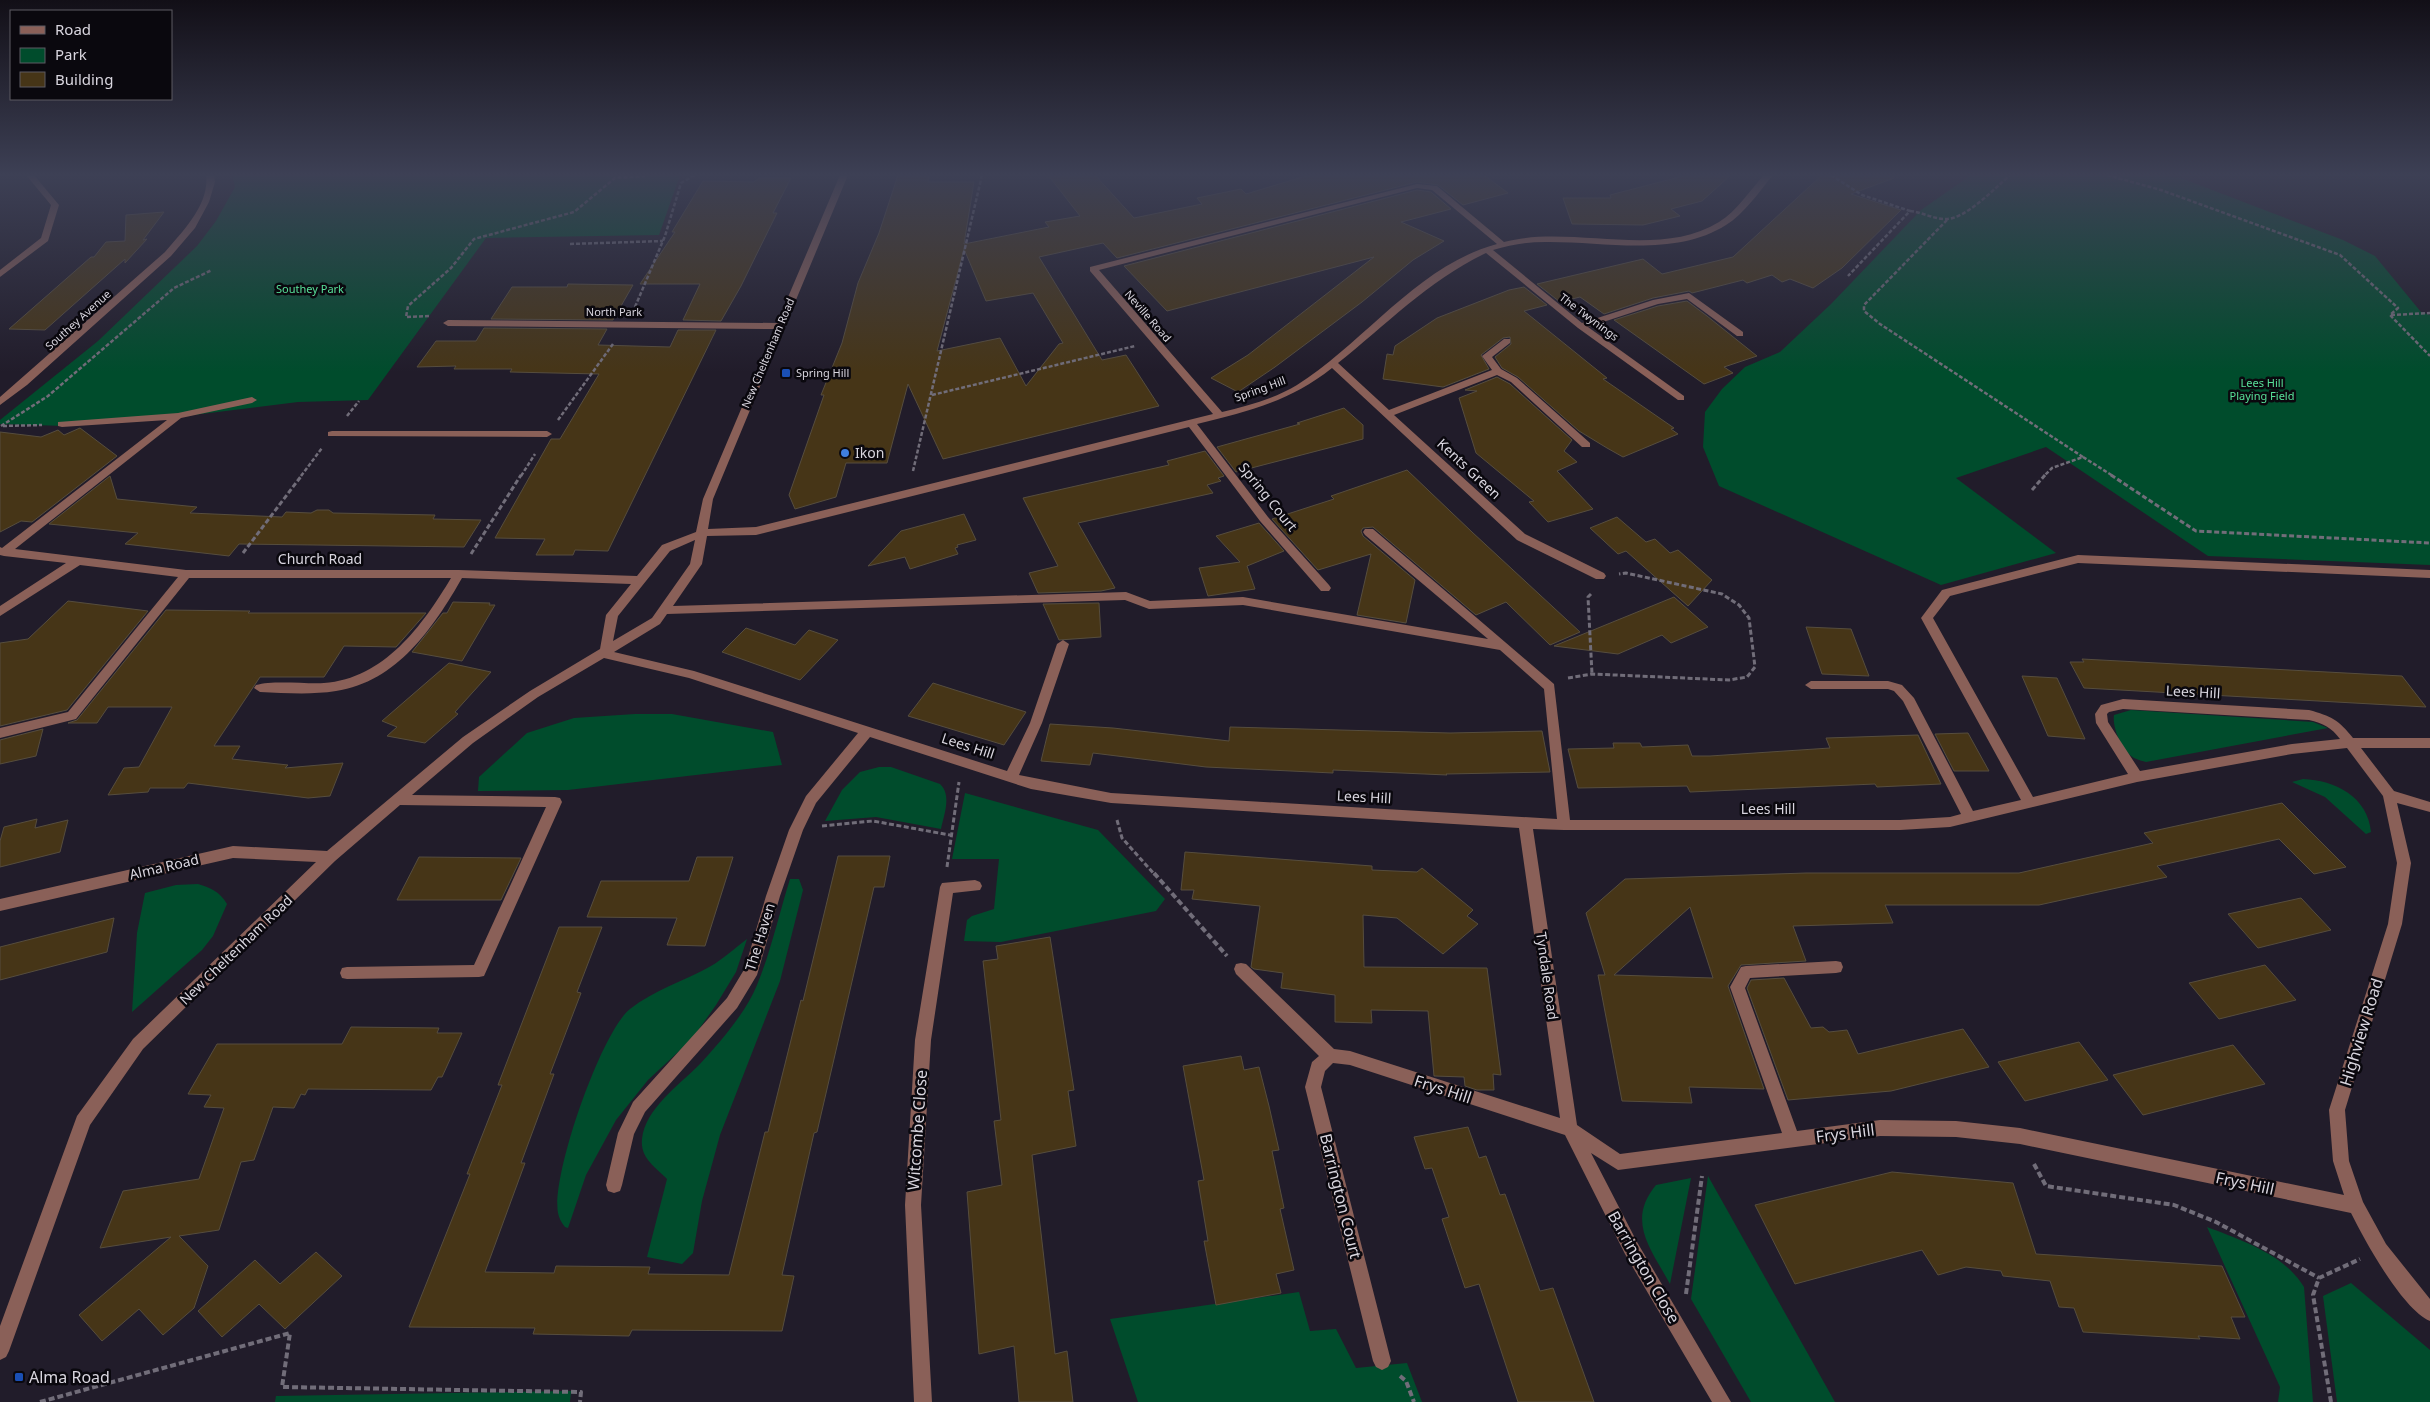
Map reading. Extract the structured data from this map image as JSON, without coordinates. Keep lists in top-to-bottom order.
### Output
{
  "streets": {
    "street": [
      "North Park",
      "Neville Road",
      "The Twynings",
      "Southey Avenue",
      "New Cheltenham Road",
      "Spring Hill",
      "Kents Green",
      "Spring Court",
      "Church Road",
      "Lees Hill",
      "Alma Road",
      "The Haven",
      "Tyndale Road",
      "Highview Road",
      "Frys Hill",
      "Witcombe Close",
      "Barrington Court",
      "Barrington Close"
    ]
  },
  "crossings": [
    ["North Park", "New Cheltenham Road"],
    ["Neville Road", "Spring Hill"],
    ["The Twynings", "Spring Hill"],
    ["New Cheltenham Road", "Spring Hill"],
    ["New Cheltenham Road", "Lees Hill"],
    ["New Cheltenham Road", "Alma Road"],
    ["Spring Hill", "Kents Green"],
    ["Spring Hill", "Spring Court"],
    ["Lees Hill", "The Haven"],
    ["Lees Hill", "Tyndale Road"],
    ["Lees Hill", "Highview Road"],
    ["Tyndale Road", "Frys Hill"],
    ["Tyndale Road", "Barrington Close"],
    ["Highview Road", "Frys Hill"],
    ["Frys Hill", "Barrington Court"],
    ["Frys Hill", "Barrington Close"]
  ],
  "parks": ["Southey Park", "Lees Hill Playing Field"],
  "places": {
    "transit": ["Spring Hill", "Alma Road"],
    "other": ["Ikon"]
  },
  "legend": ["Road", "Park", "Building"]
}
